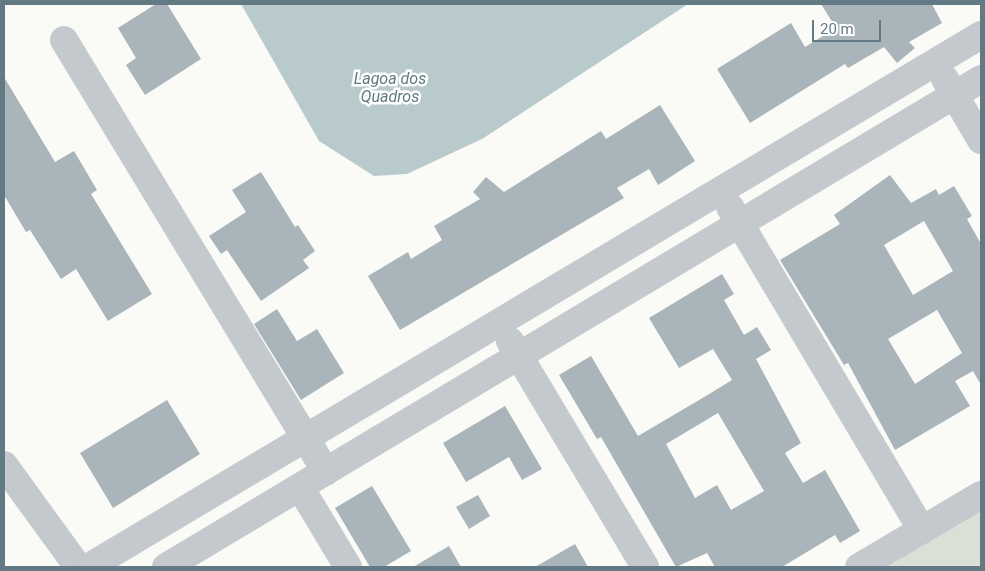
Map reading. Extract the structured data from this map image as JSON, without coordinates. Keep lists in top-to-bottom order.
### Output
{
  "water": ["Lagoa dos Quadros"],
  "scale_bar": "20 m"
}
